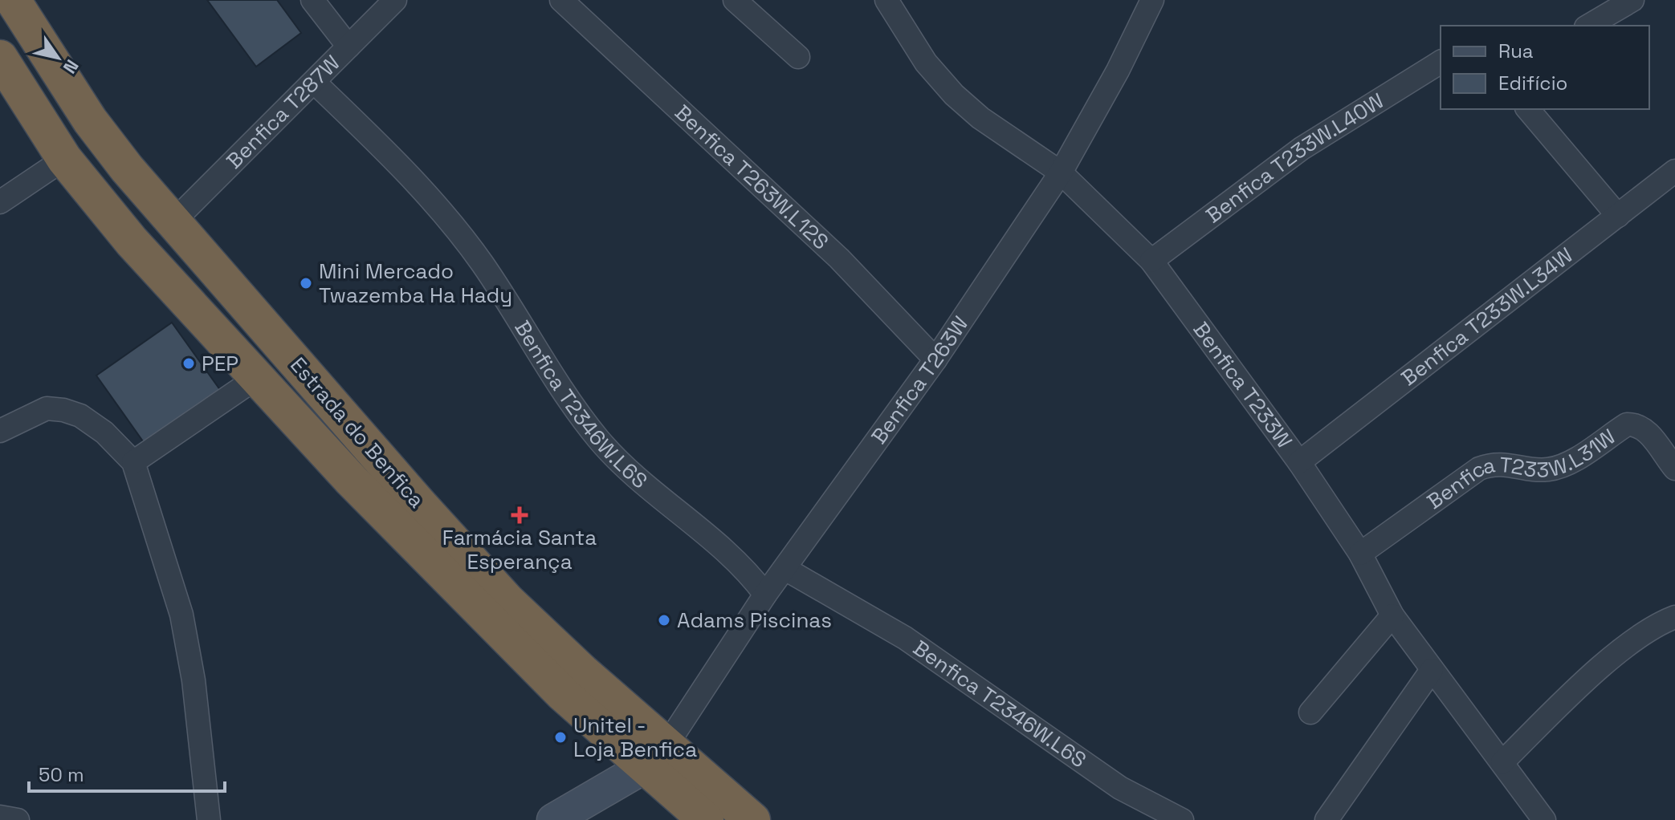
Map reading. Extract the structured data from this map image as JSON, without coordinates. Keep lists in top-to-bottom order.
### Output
{
  "streets": {
    "highway": ["Estrada do Benfica"],
    "street": [
      "Benfica T287W",
      "Benfica T233W.L40W",
      "Benfica T263W.L12S",
      "Benfica T233W.L34W",
      "Benfica T263W",
      "Benfica T233W",
      "Benfica T2346W.L6S",
      "Benfica T233W.L31W"
    ]
  },
  "crossings": [
    ["Benfica T287W", "Benfica T2346W.L6S"],
    ["Benfica T287W", "Estrada do Benfica"],
    ["Benfica T233W.L40W", "Benfica T233W"],
    ["Benfica T263W.L12S", "Benfica T263W"],
    ["Benfica T233W.L34W", "Benfica T233W"],
    ["Benfica T263W", "Benfica T233W"],
    ["Benfica T263W", "Benfica T2346W.L6S"],
    ["Benfica T263W", "Estrada do Benfica"],
    ["Benfica T233W", "Benfica T233W.L31W"]
  ],
  "places": {
    "other": [
      "Mini Mercado Twazemba Ha Hady",
      "PEP",
      "Adams Piscinas",
      "Unitel - Loja Benfica"
    ],
    "health": ["Farmácia Santa Esperança"]
  },
  "legend": ["Rua", "Edifício"],
  "scale_bar": "50 m",
  "north": "bottom right"
}
